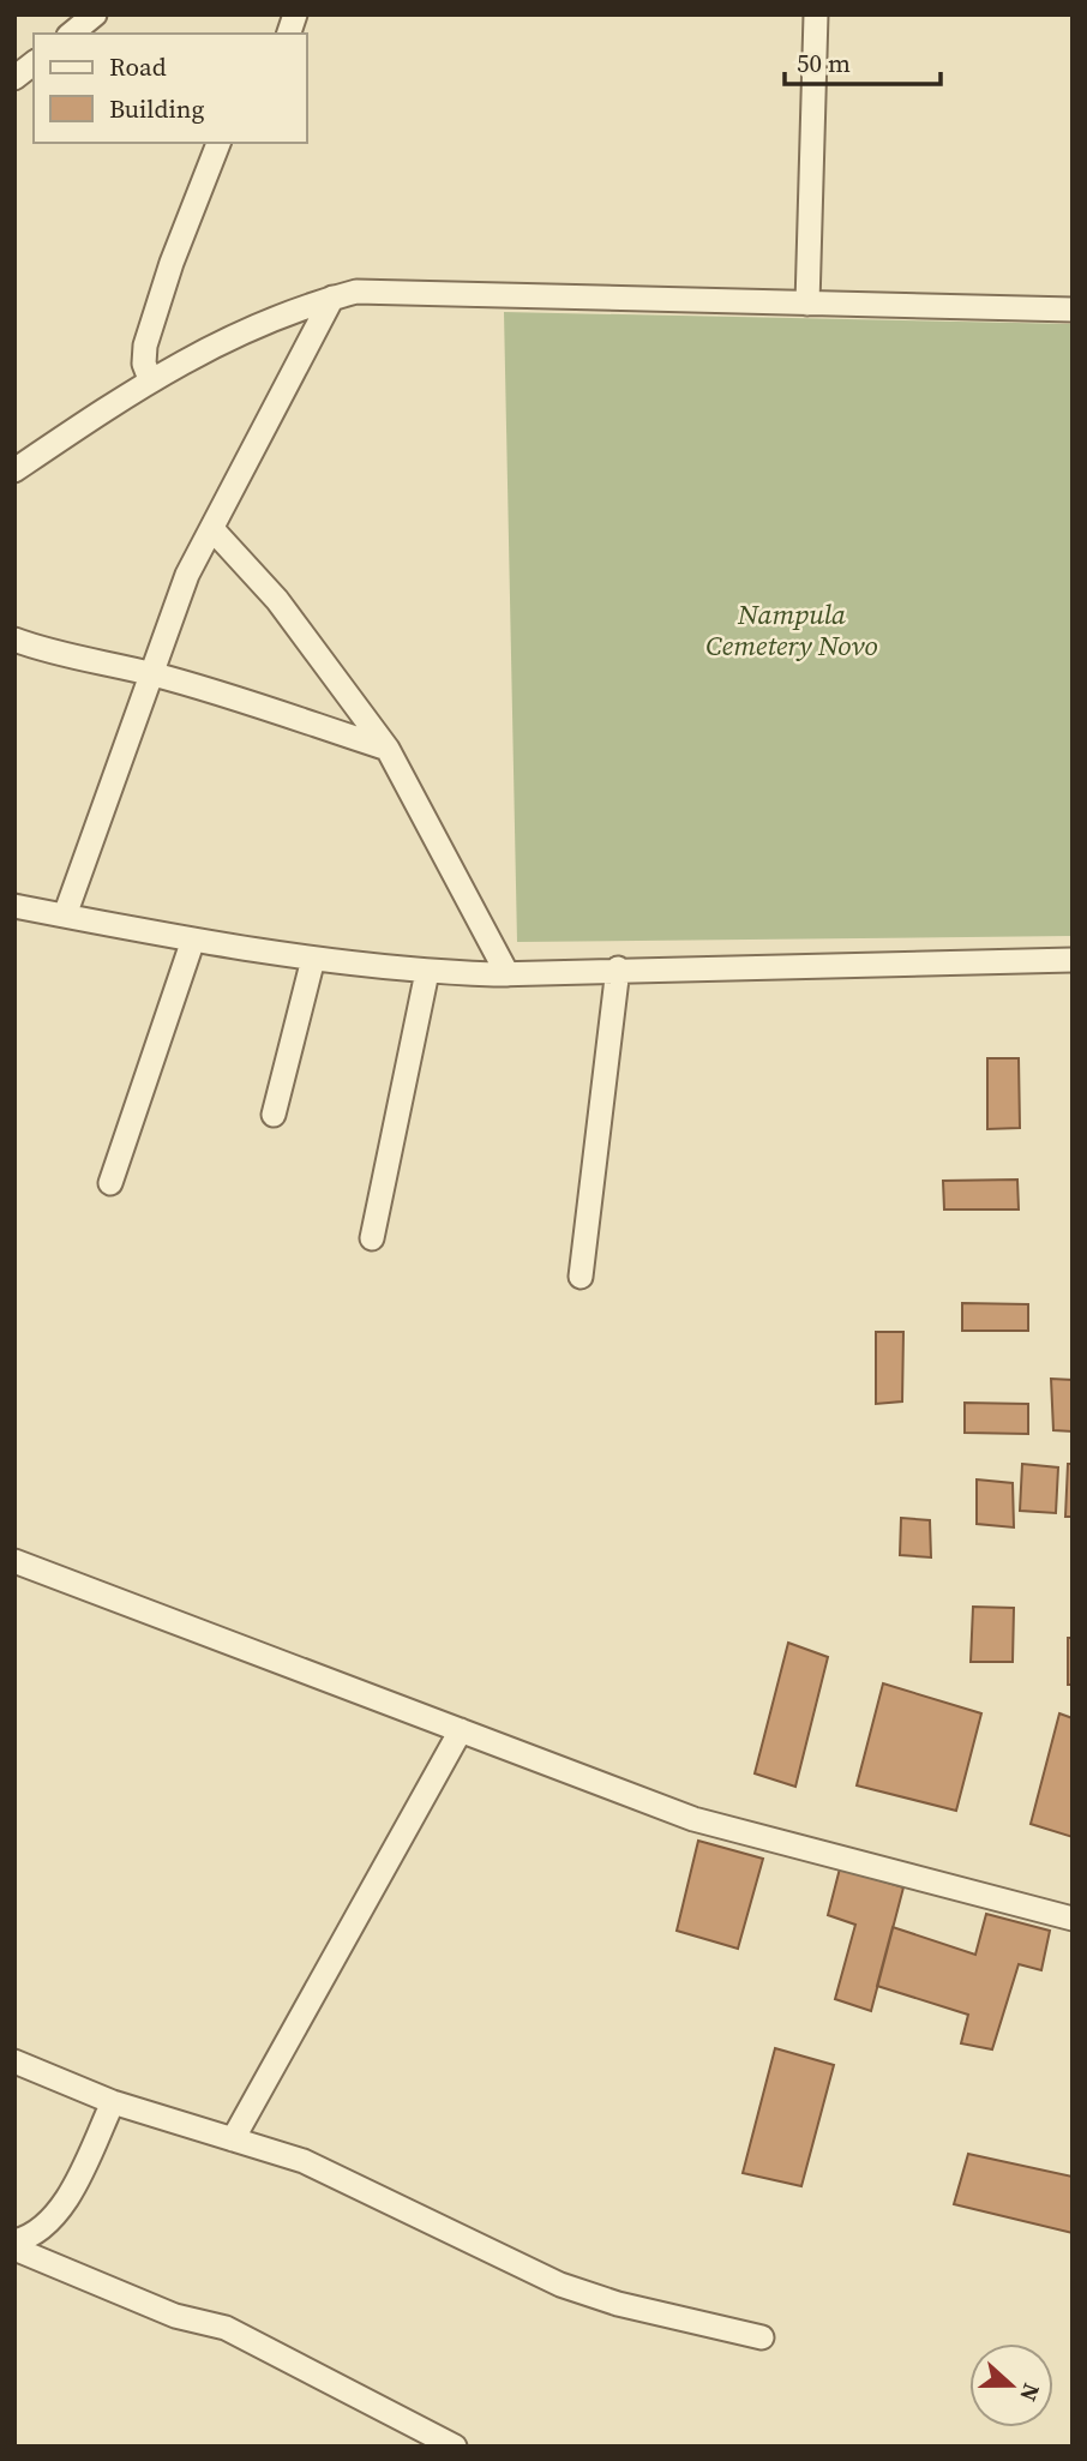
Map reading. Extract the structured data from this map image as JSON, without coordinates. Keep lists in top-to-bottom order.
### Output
{
  "parks": ["Nampula Cemetery Novo"],
  "legend": ["Road", "Building"],
  "scale_bar": "50 m",
  "north": "right"
}
